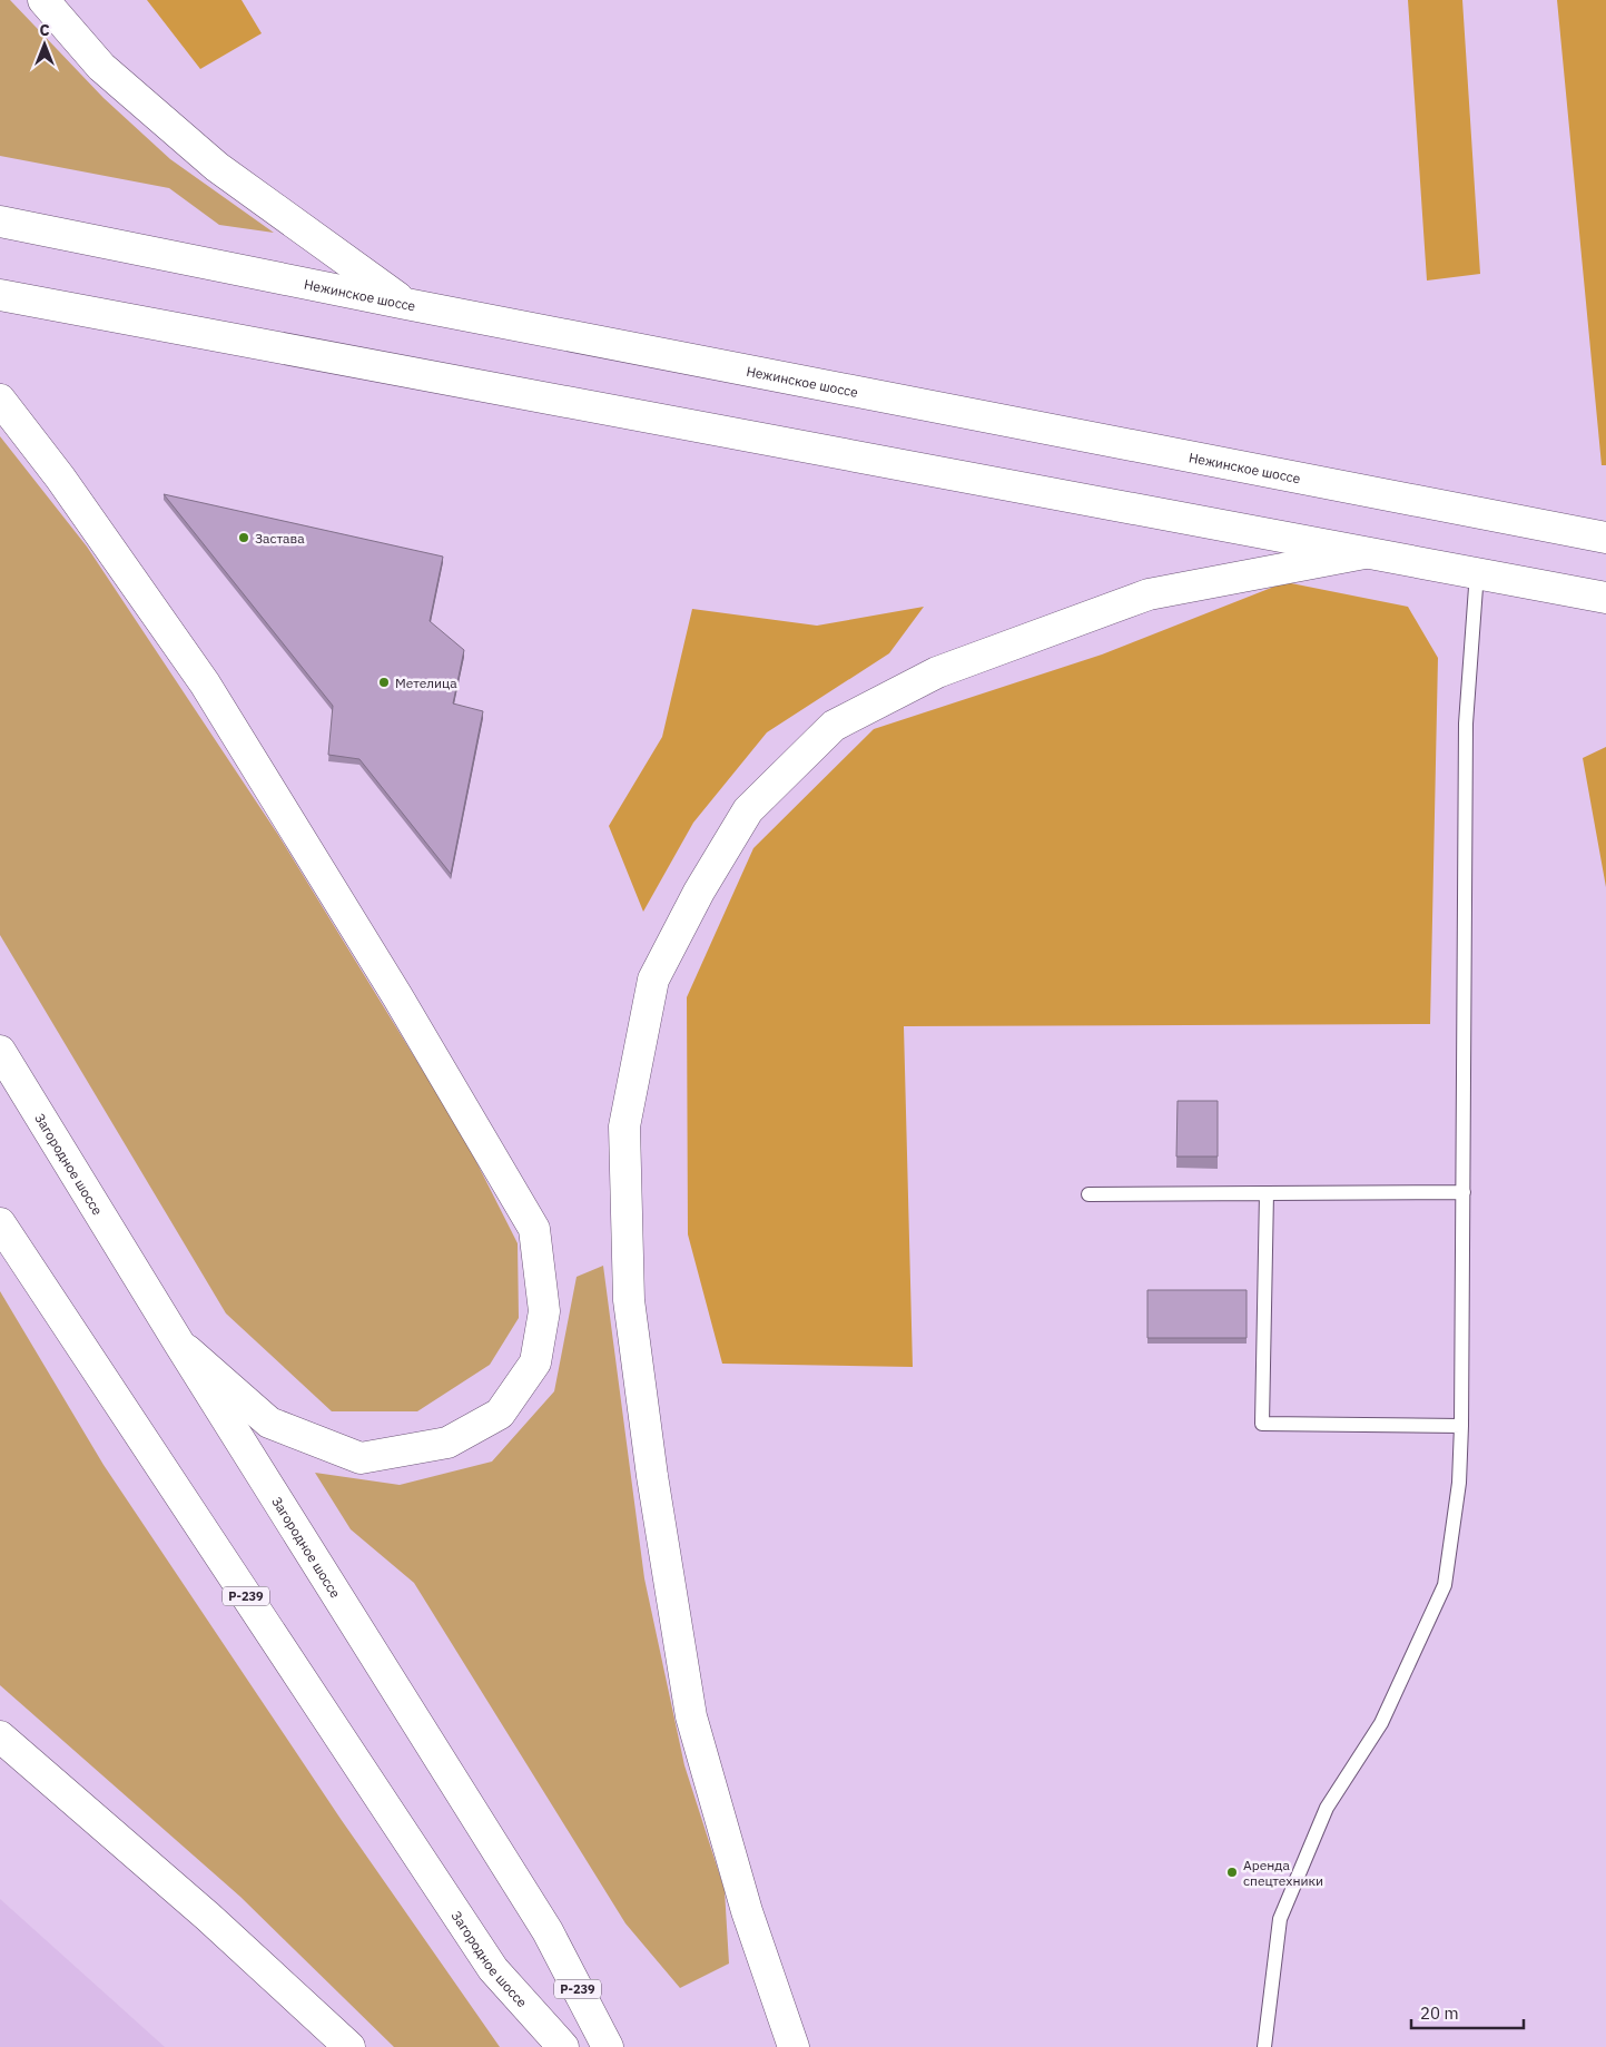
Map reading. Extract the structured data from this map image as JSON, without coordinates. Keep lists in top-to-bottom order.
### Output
{
  "streets": {
    "main road": ["Нежинское шоссе", "Загородное шоссе", "Р-239"]
  },
  "places": ["Застава", "Метелица", "Аренда спецтехники"],
  "scale_bar": "20 m",
  "north": "top"
}
